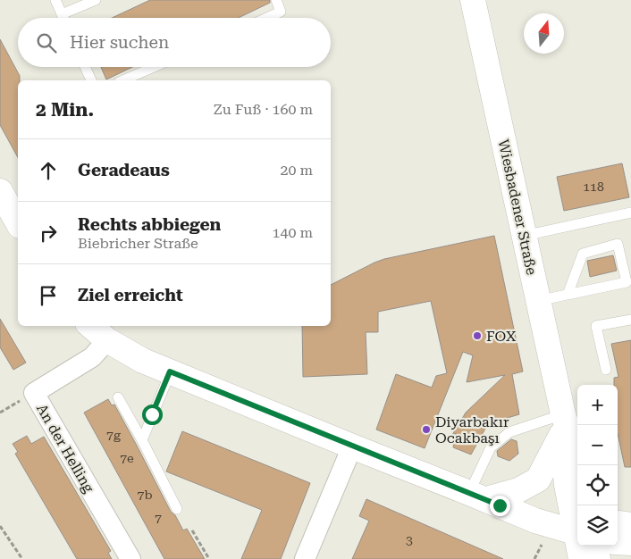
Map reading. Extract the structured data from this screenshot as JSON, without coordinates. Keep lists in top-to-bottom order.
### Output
{
  "streets": {
    "street": ["Wiesbadener Straße", "An der Helling"]
  },
  "places": ["FOX", "Diyarbakır Ocakbaşı"],
  "house_numbers": [
    "118",
    "7g",
    "7e",
    "7b",
    "7",
    "3"
  ],
  "north": "top",
  "page": {
    "search": "Hier suchen",
    "heading": ["2 Min.", "Zu Fuß · 160 m"],
    "list": [
      ["Geradeaus", "20 m"],
      ["Rechts abbiegen", "Biebricher Straße", "140 m"],
      "Ziel erreicht"
    ],
    "map_buttons": ["+", "−"]
  }
}
